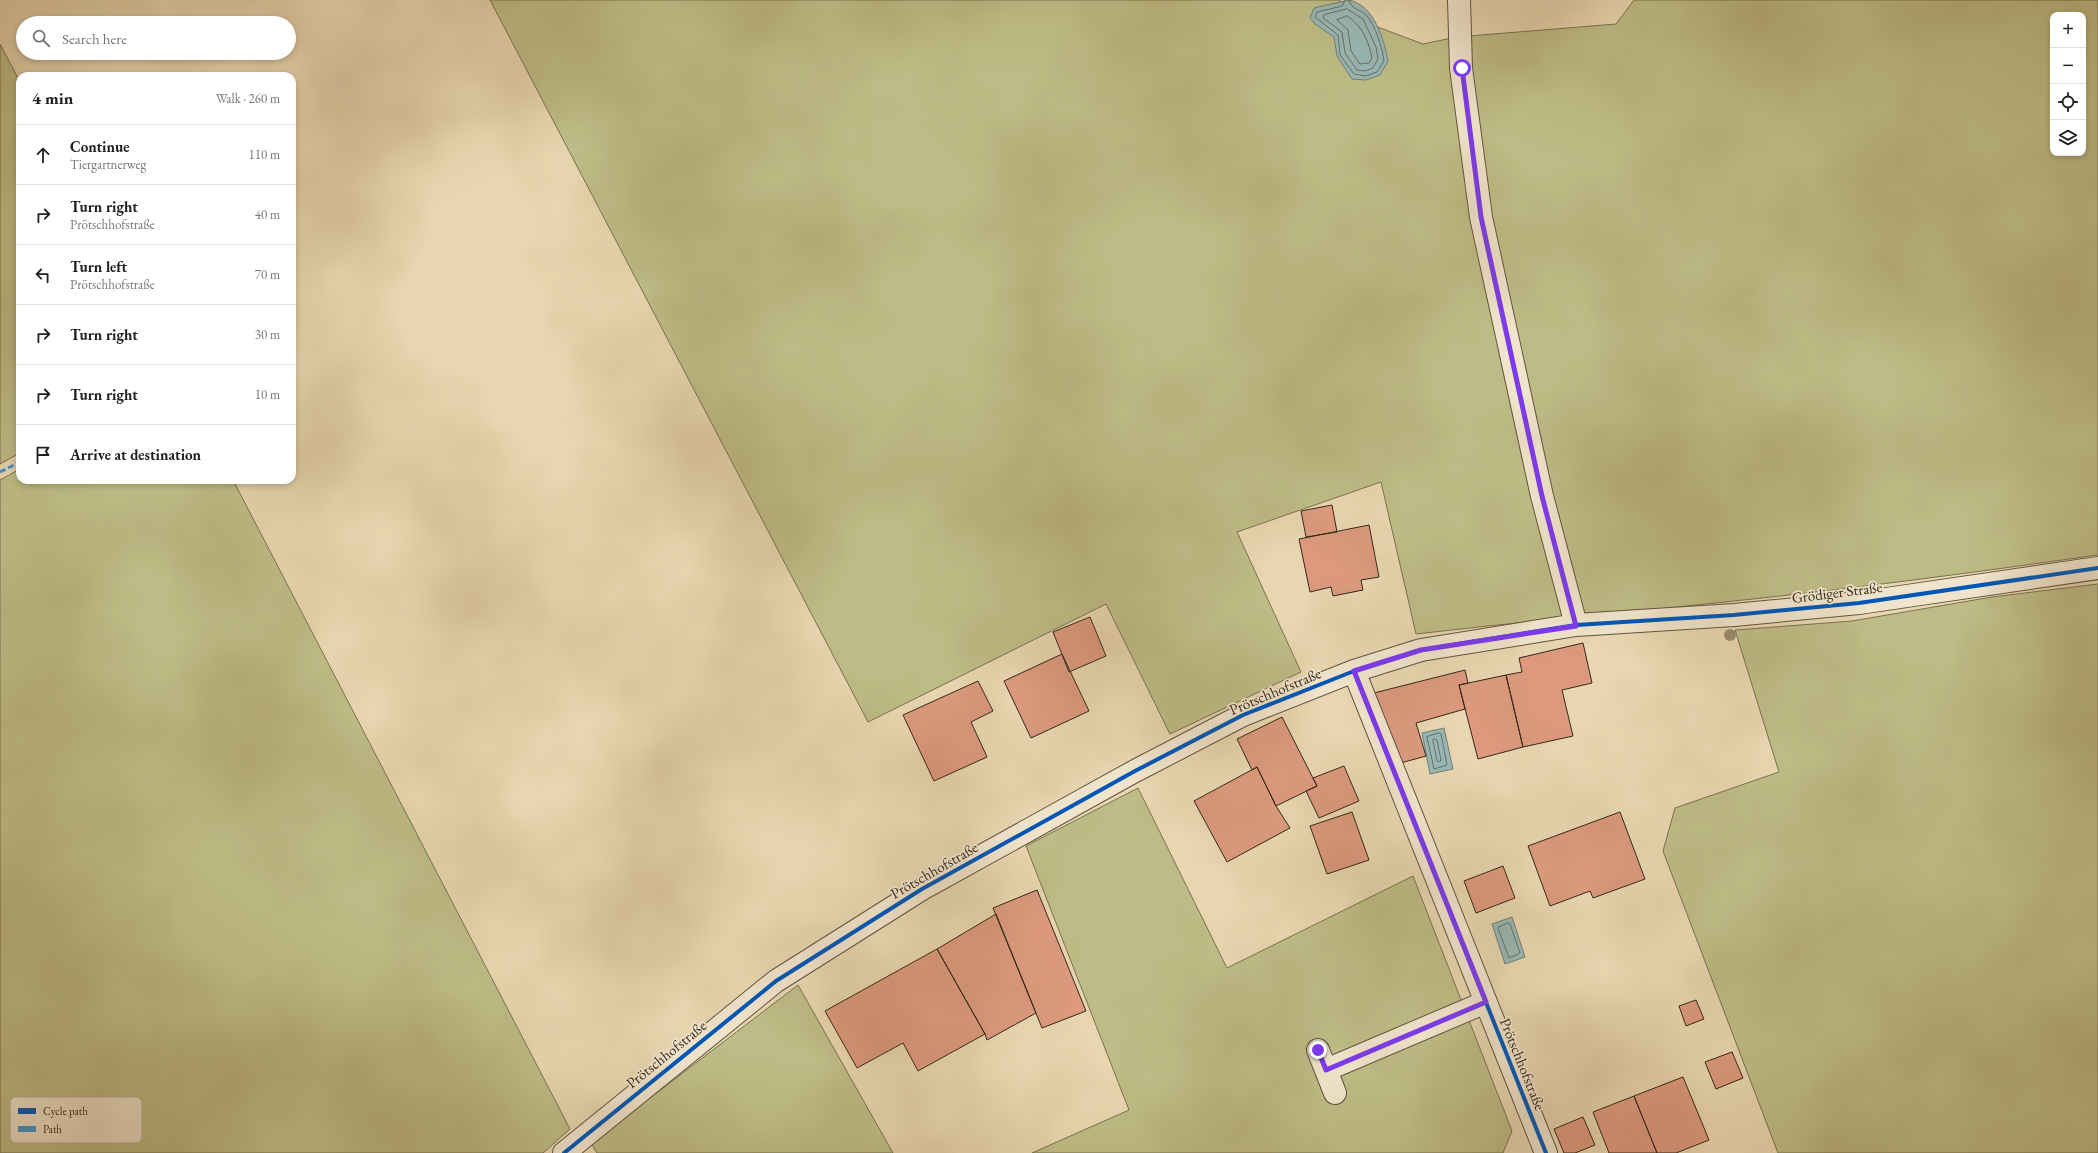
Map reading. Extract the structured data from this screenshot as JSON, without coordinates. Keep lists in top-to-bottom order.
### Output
{
  "streets": {
    "street": ["Grödiger Straße", "Prötschhofstraße"]
  },
  "crossings": [
    ["Grödiger Straße", "Prötschhofstraße"]
  ],
  "legend": ["Cycle path", "Path"],
  "page": {
    "map_buttons": ["+", "−"],
    "search": "Search here",
    "heading": ["4 min", "Walk · 260 m"],
    "list": [
      ["Continue", "Tiergartnerweg", "110 m"],
      ["Turn right", "Prötschhofstraße", "40 m"],
      ["Turn left", "Prötschhofstraße", "70 m"],
      ["Turn right", "30 m"],
      ["Turn right", "10 m"],
      "Arrive at destination"
    ]
  }
}
